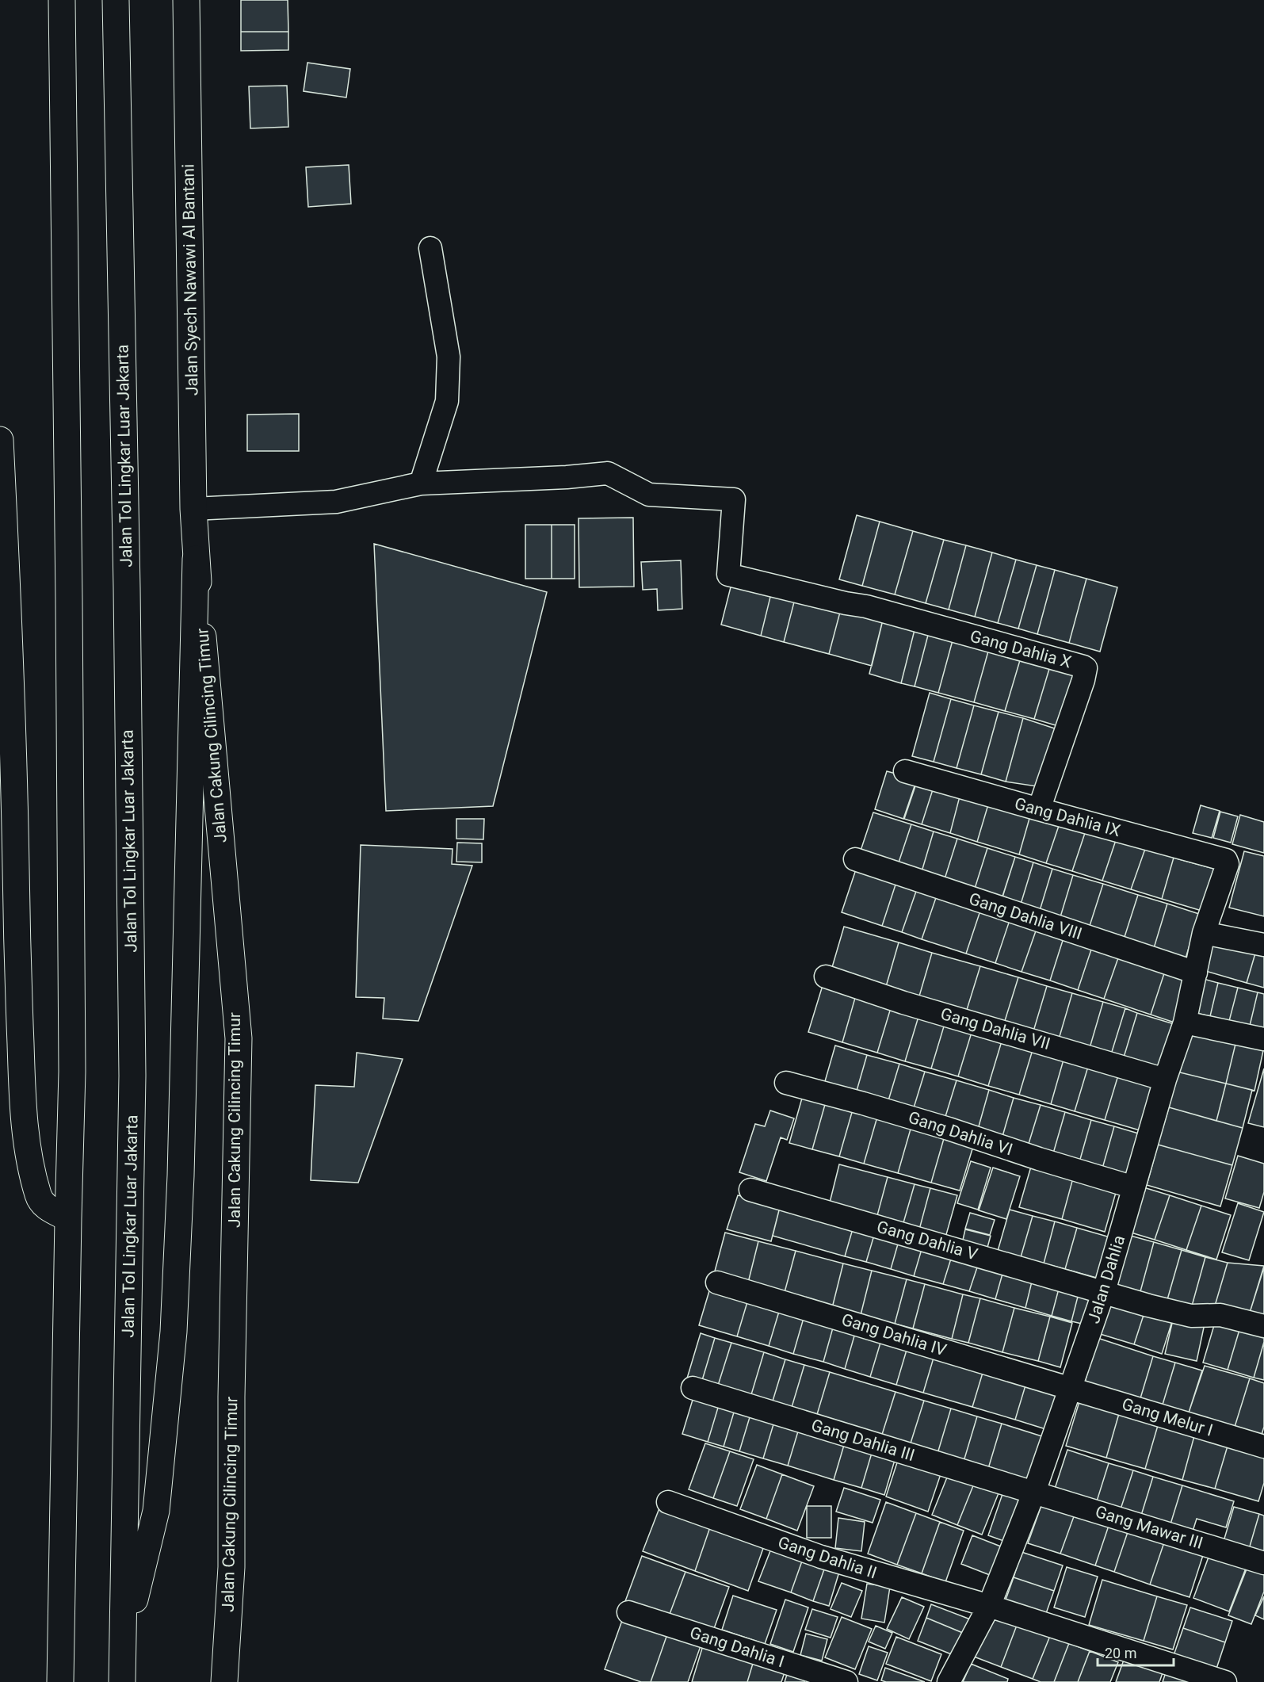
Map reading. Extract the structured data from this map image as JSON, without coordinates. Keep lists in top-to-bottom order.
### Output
{
  "streets": {
    "highway": ["Jalan Syech Nawawi Al Bantani", "Jalan Tol Lingkar Luar Jakarta", "Jalan Cakung Cilincing Timur"],
    "street": [
      "Gang Dahlia X",
      "Gang Dahlia IX",
      "Gang Dahlia VIII",
      "Gang Dahlia VII",
      "Gang Dahlia VI",
      "Gang Dahlia V",
      "Jalan Dahlia",
      "Gang Dahlia IV",
      "Gang Melur I",
      "Gang Dahlia III",
      "Gang Mawar III",
      "Gang Dahlia II",
      "Gang Dahlia I"
    ]
  },
  "crossings": [
    ["Jalan Syech Nawawi Al Bantani", "Jalan Cakung Cilincing Timur"],
    ["Gang Dahlia X", "Gang Dahlia IX"],
    ["Gang Dahlia IX", "Jalan Dahlia"],
    ["Gang Dahlia VIII", "Jalan Dahlia"],
    ["Gang Dahlia VII", "Jalan Dahlia"],
    ["Gang Dahlia VI", "Jalan Dahlia"],
    ["Gang Dahlia V", "Jalan Dahlia"],
    ["Jalan Dahlia", "Gang Dahlia IV"],
    ["Jalan Dahlia", "Gang Melur I"],
    ["Jalan Dahlia", "Gang Dahlia III"],
    ["Jalan Dahlia", "Gang Mawar III"],
    ["Jalan Dahlia", "Gang Dahlia II"],
    ["Gang Dahlia IV", "Gang Melur I"],
    ["Gang Dahlia III", "Gang Mawar III"]
  ],
  "scale_bar": "20 m"
}
